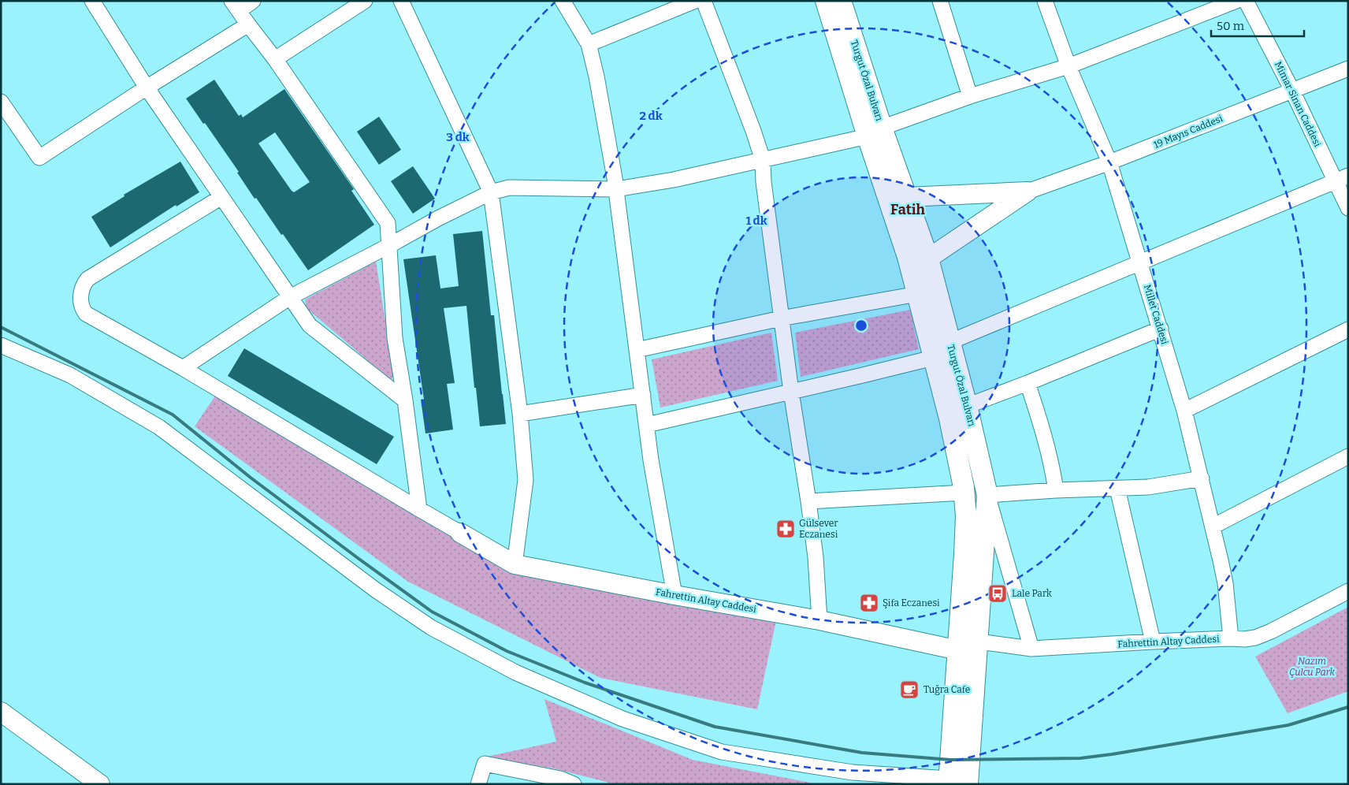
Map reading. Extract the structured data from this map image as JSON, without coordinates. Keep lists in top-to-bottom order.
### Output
{
  "streets": {
    "main road": ["Turgut Özal Bulvarı"],
    "street": [
      "Mimar Sinan Caddesi",
      "19 Mayıs Caddesi",
      "Millet Caddesi",
      "Fahrettin Altay Caddesi"
    ]
  },
  "crossings": [
    ["Turgut Özal Bulvarı", "Fahrettin Altay Caddesi"],
    ["Mimar Sinan Caddesi", "19 Mayıs Caddesi"],
    ["19 Mayıs Caddesi", "Millet Caddesi"],
    ["Millet Caddesi", "Fahrettin Altay Caddesi"]
  ],
  "districts": ["Fatih"],
  "parks": ["Nazım Çulcu Park"],
  "places": {
    "pharmacy": ["Gülsever Eczanesi", "Şifa Eczanesi"],
    "bus stop": ["Lale Park"],
    "cafe": ["Tuğra Cafe"]
  },
  "scale_bar": "50 m",
  "rings": ["2 dk", "3 dk", "1 dk"]
}
